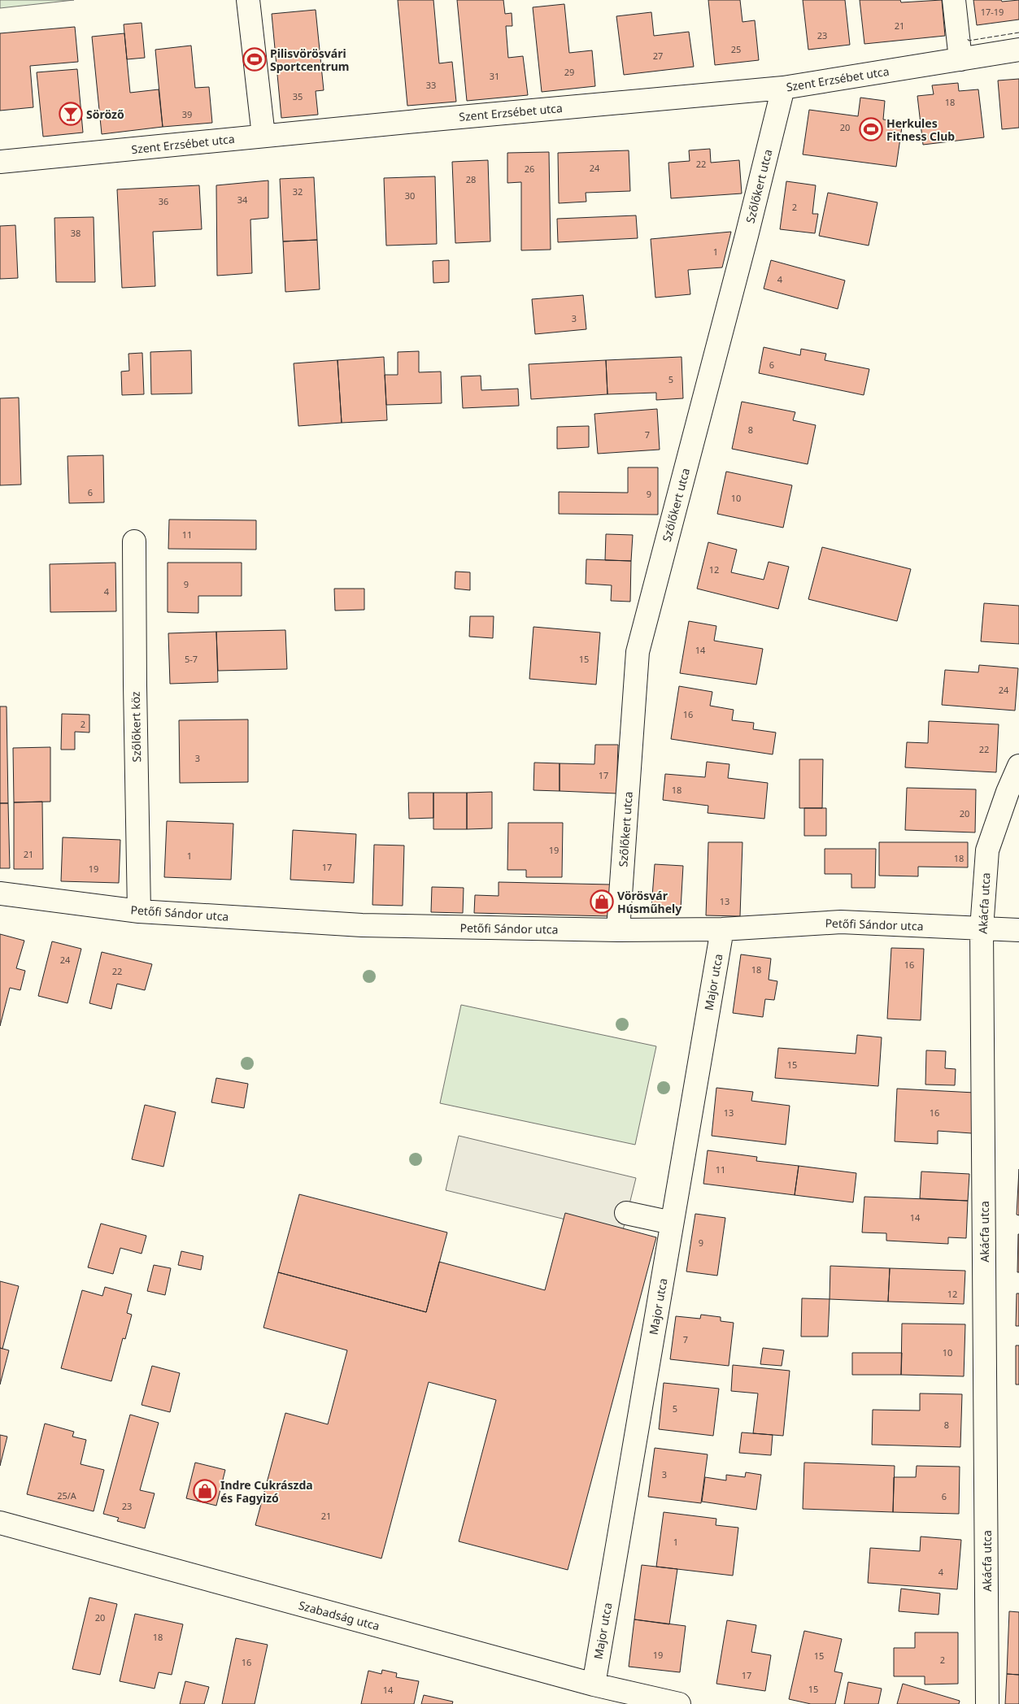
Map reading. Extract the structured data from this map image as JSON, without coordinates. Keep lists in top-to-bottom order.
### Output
{
  "streets": {
    "street": [
      "Szent Erzsébet utca",
      "Szőlőkert utca",
      "Szőlőkert köz",
      "Akácfa utca",
      "Petőfi Sándor utca",
      "Major utca",
      "Szabadság utca"
    ]
  },
  "crossings": [
    ["Szent Erzsébet utca", "Szőlőkert utca"],
    ["Szőlőkert utca", "Petőfi Sándor utca"],
    ["Szőlőkert köz", "Petőfi Sándor utca"],
    ["Akácfa utca", "Petőfi Sándor utca"],
    ["Petőfi Sándor utca", "Major utca"],
    ["Major utca", "Szabadság utca"]
  ],
  "places": {
    "sports": ["Pilisvörösvári Sportcentrum", "Herkules Fitness Club"],
    "bar": ["Söröző"],
    "shop": ["Vörösvár Húsműhely", "Indre Cukrászda és Fagyizó"]
  },
  "house_numbers": [
    "17-19",
    "21",
    "23",
    "25",
    "27",
    "29",
    "31",
    "33",
    "35",
    "18",
    "39",
    "20",
    "22",
    "24",
    "26",
    "28",
    "32",
    "30",
    "34",
    "36",
    "2",
    "38",
    "1",
    "4",
    "3",
    "6",
    "5",
    "8",
    "7",
    "6",
    "9",
    "10",
    "11",
    "12",
    "9",
    "4",
    "14",
    "5-7",
    "15",
    "24",
    "16",
    "2",
    "22",
    "3",
    "17",
    "18",
    "20",
    "19",
    "21",
    "1",
    "18",
    "17",
    "19",
    "13",
    "24",
    "16",
    "18",
    "22",
    "15",
    "13",
    "16",
    "11",
    "14",
    "9",
    "12",
    "7",
    "10",
    "5",
    "8",
    "3",
    "25/A",
    "6",
    "23",
    "21",
    "1",
    "4",
    "20",
    "18",
    "19",
    "15",
    "2",
    "16",
    "17",
    "15",
    "14"
  ]
}
